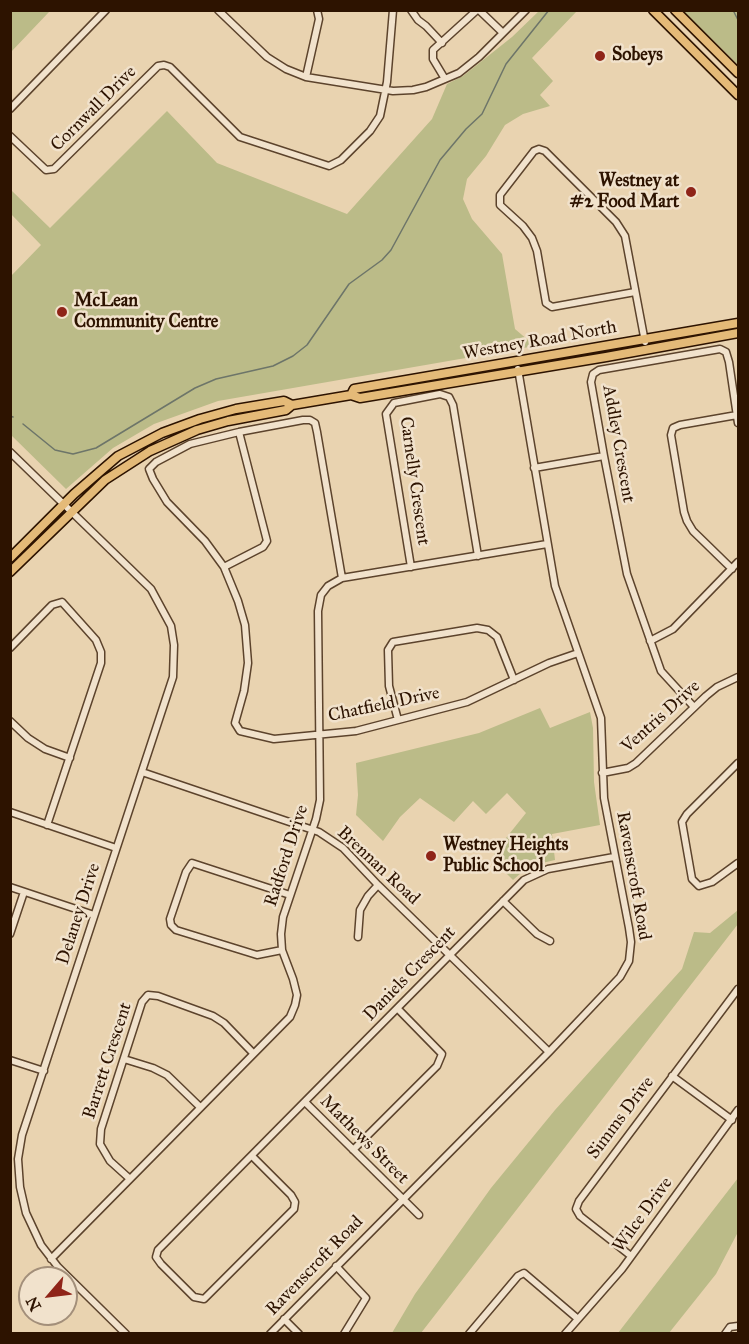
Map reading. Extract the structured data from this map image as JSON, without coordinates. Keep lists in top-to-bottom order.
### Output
{
  "streets": {
    "main road": ["Westney Road North"],
    "street": [
      "Cornwall Drive",
      "Addley Crescent",
      "Carnelly Crescent",
      "Chatfield Drive",
      "Ventris Drive",
      "Radford Drive",
      "Brennan Road",
      "Ravenscroft Road",
      "Delaney Drive",
      "Daniels Crescent",
      "Barrett Crescent",
      "Simms Drive",
      "Mathews Street",
      "Wilce Drive"
    ]
  },
  "crossings": [
    ["Westney Road North", "Ravenscroft Road"],
    ["Westney Road North", "Delaney Drive"],
    ["Addley Crescent", "Ventris Drive"],
    ["Chatfield Drive", "Radford Drive"],
    ["Chatfield Drive", "Ravenscroft Road"],
    ["Ventris Drive", "Ravenscroft Road"],
    ["Radford Drive", "Brennan Road"],
    ["Radford Drive", "Delaney Drive"],
    ["Radford Drive", "Barrett Crescent"],
    ["Brennan Road", "Ravenscroft Road"],
    ["Brennan Road", "Delaney Drive"],
    ["Brennan Road", "Daniels Crescent"],
    ["Ravenscroft Road", "Daniels Crescent"],
    ["Ravenscroft Road", "Mathews Street"],
    ["Daniels Crescent", "Mathews Street"],
    ["Simms Drive", "Wilce Drive"]
  ],
  "places": [
    "Sobeys",
    "Westney at #2 Food Mart",
    "McLean Community Centre",
    "Westney Heights Public School"
  ],
  "north": "bottom left"
}
